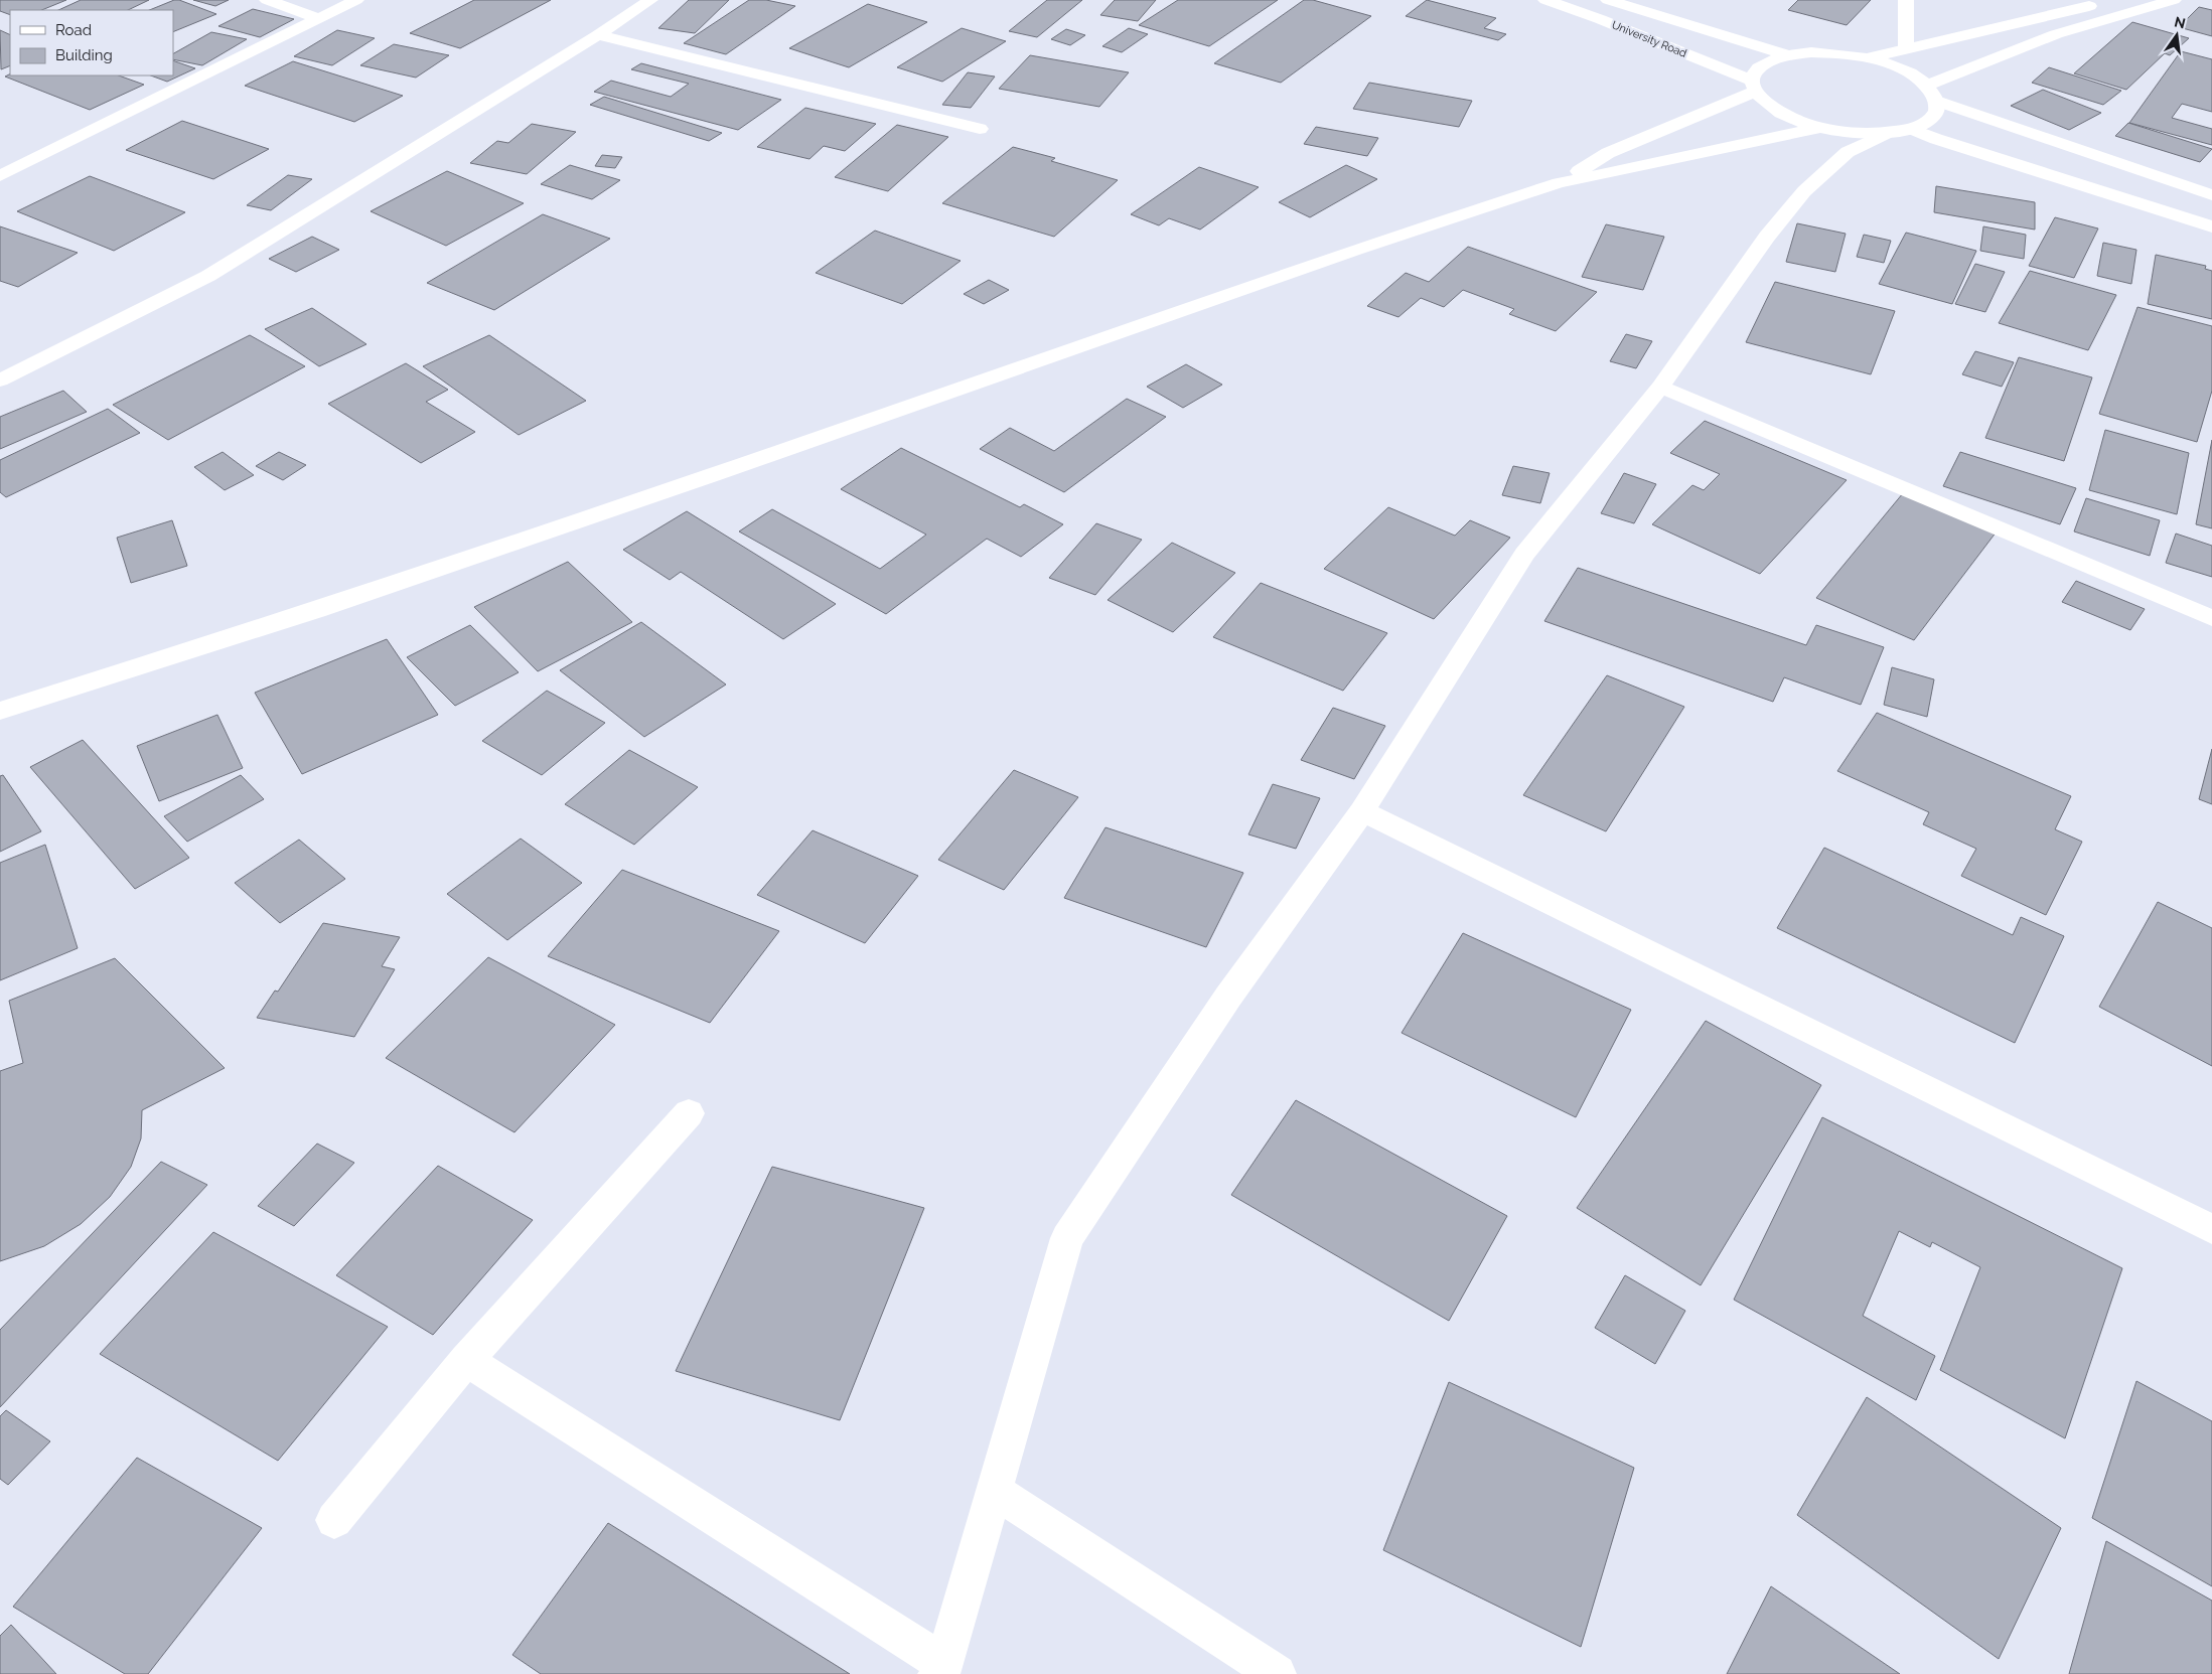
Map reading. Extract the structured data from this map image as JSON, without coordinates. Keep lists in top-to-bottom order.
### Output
{
  "streets": {
    "street": ["University Road"]
  },
  "legend": ["Road", "Building"],
  "north": "top"
}
